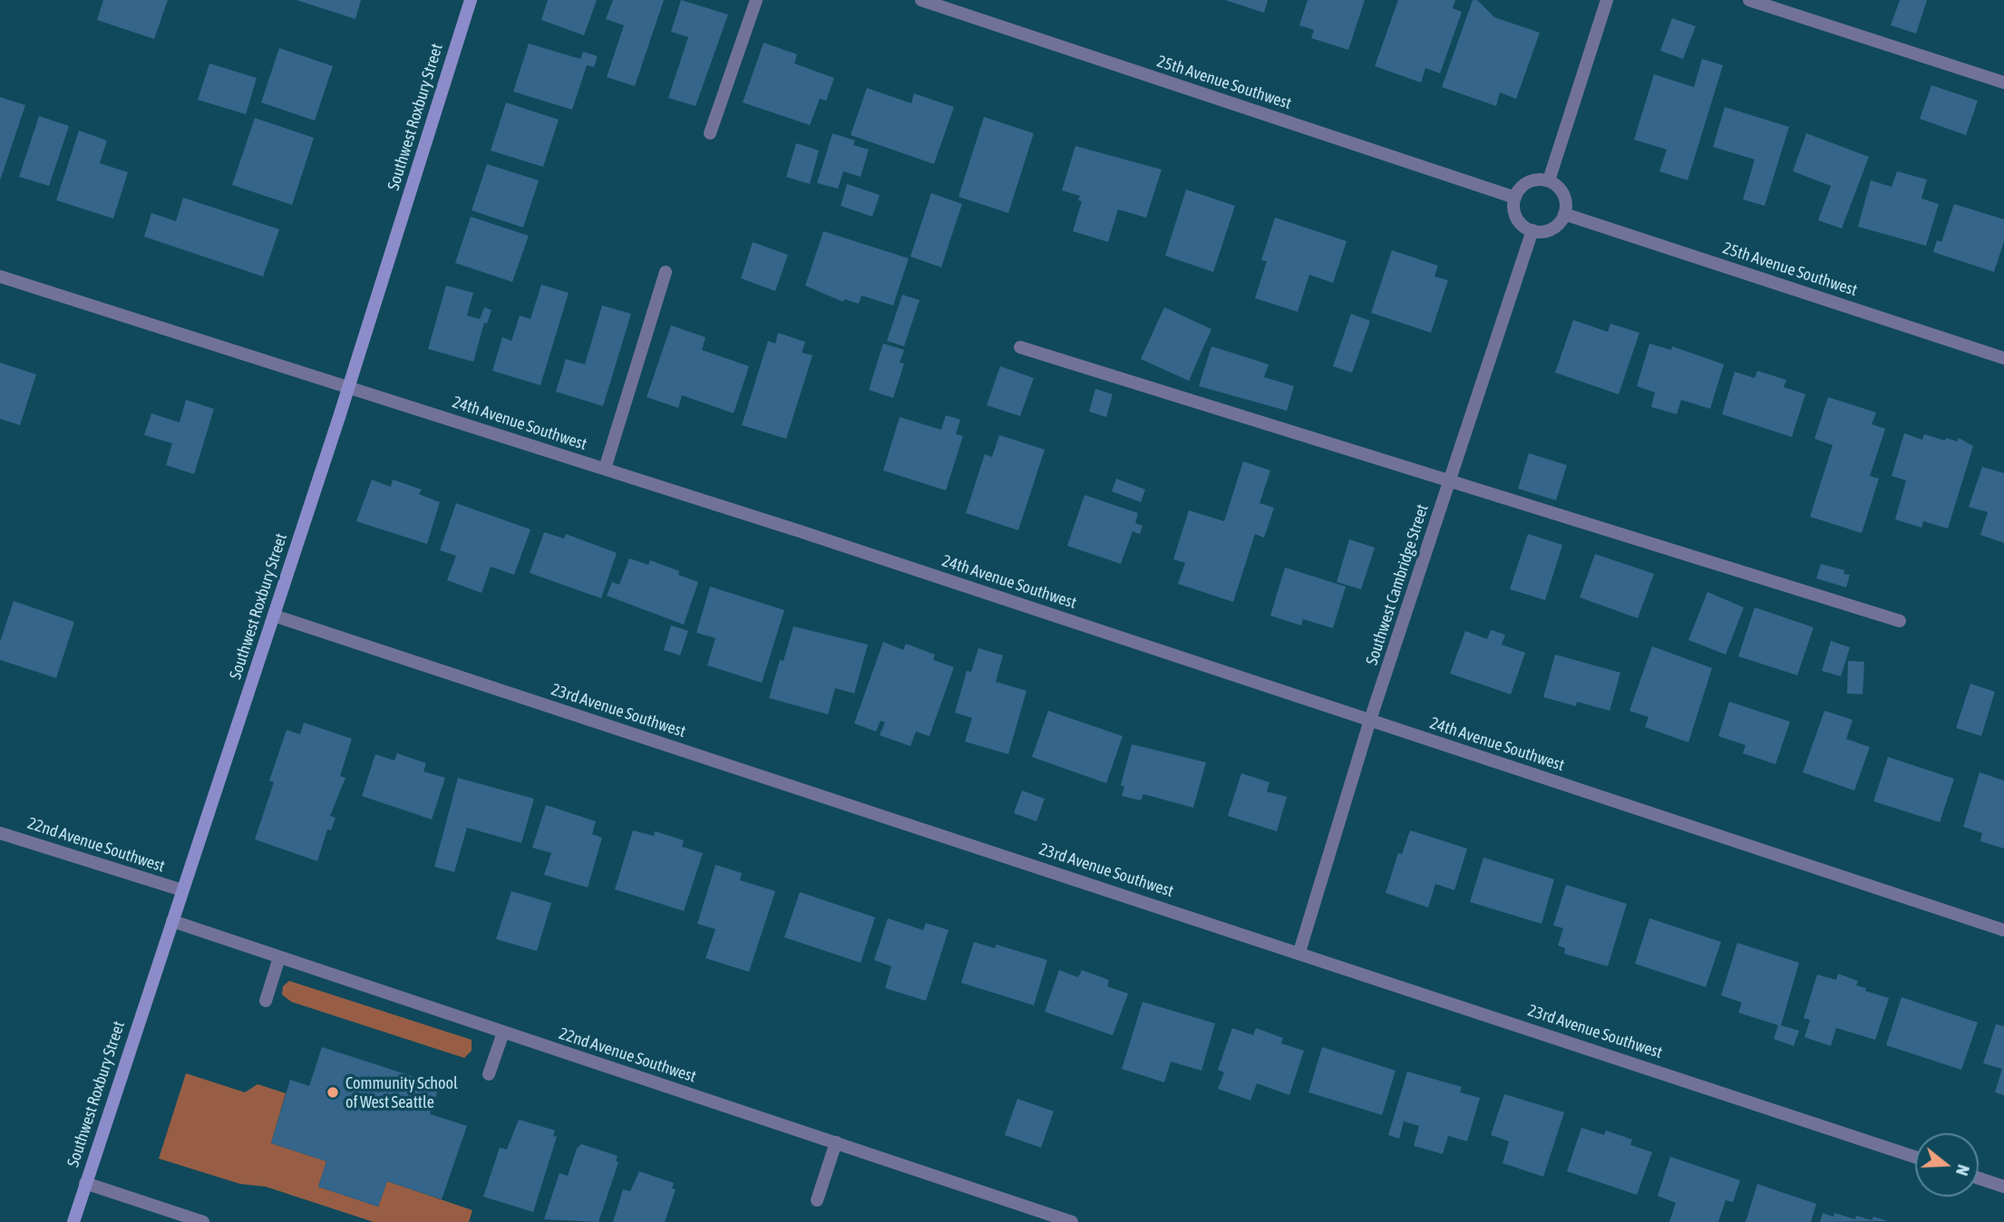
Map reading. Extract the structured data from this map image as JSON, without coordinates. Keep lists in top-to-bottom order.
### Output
{
  "streets": {
    "main road": ["Southwest Roxbury Street"],
    "street": [
      "25th Avenue Southwest",
      "24th Avenue Southwest",
      "Southwest Cambridge Street",
      "23rd Avenue Southwest",
      "22nd Avenue Southwest"
    ]
  },
  "crossings": [
    ["25th Avenue Southwest", "Southwest Cambridge Street"],
    ["Southwest Roxbury Street", "24th Avenue Southwest"],
    ["Southwest Roxbury Street", "23rd Avenue Southwest"],
    ["Southwest Roxbury Street", "22nd Avenue Southwest"],
    ["24th Avenue Southwest", "Southwest Cambridge Street"],
    ["Southwest Cambridge Street", "23rd Avenue Southwest"]
  ],
  "places": ["Community School of West Seattle"],
  "north": "right"
}
